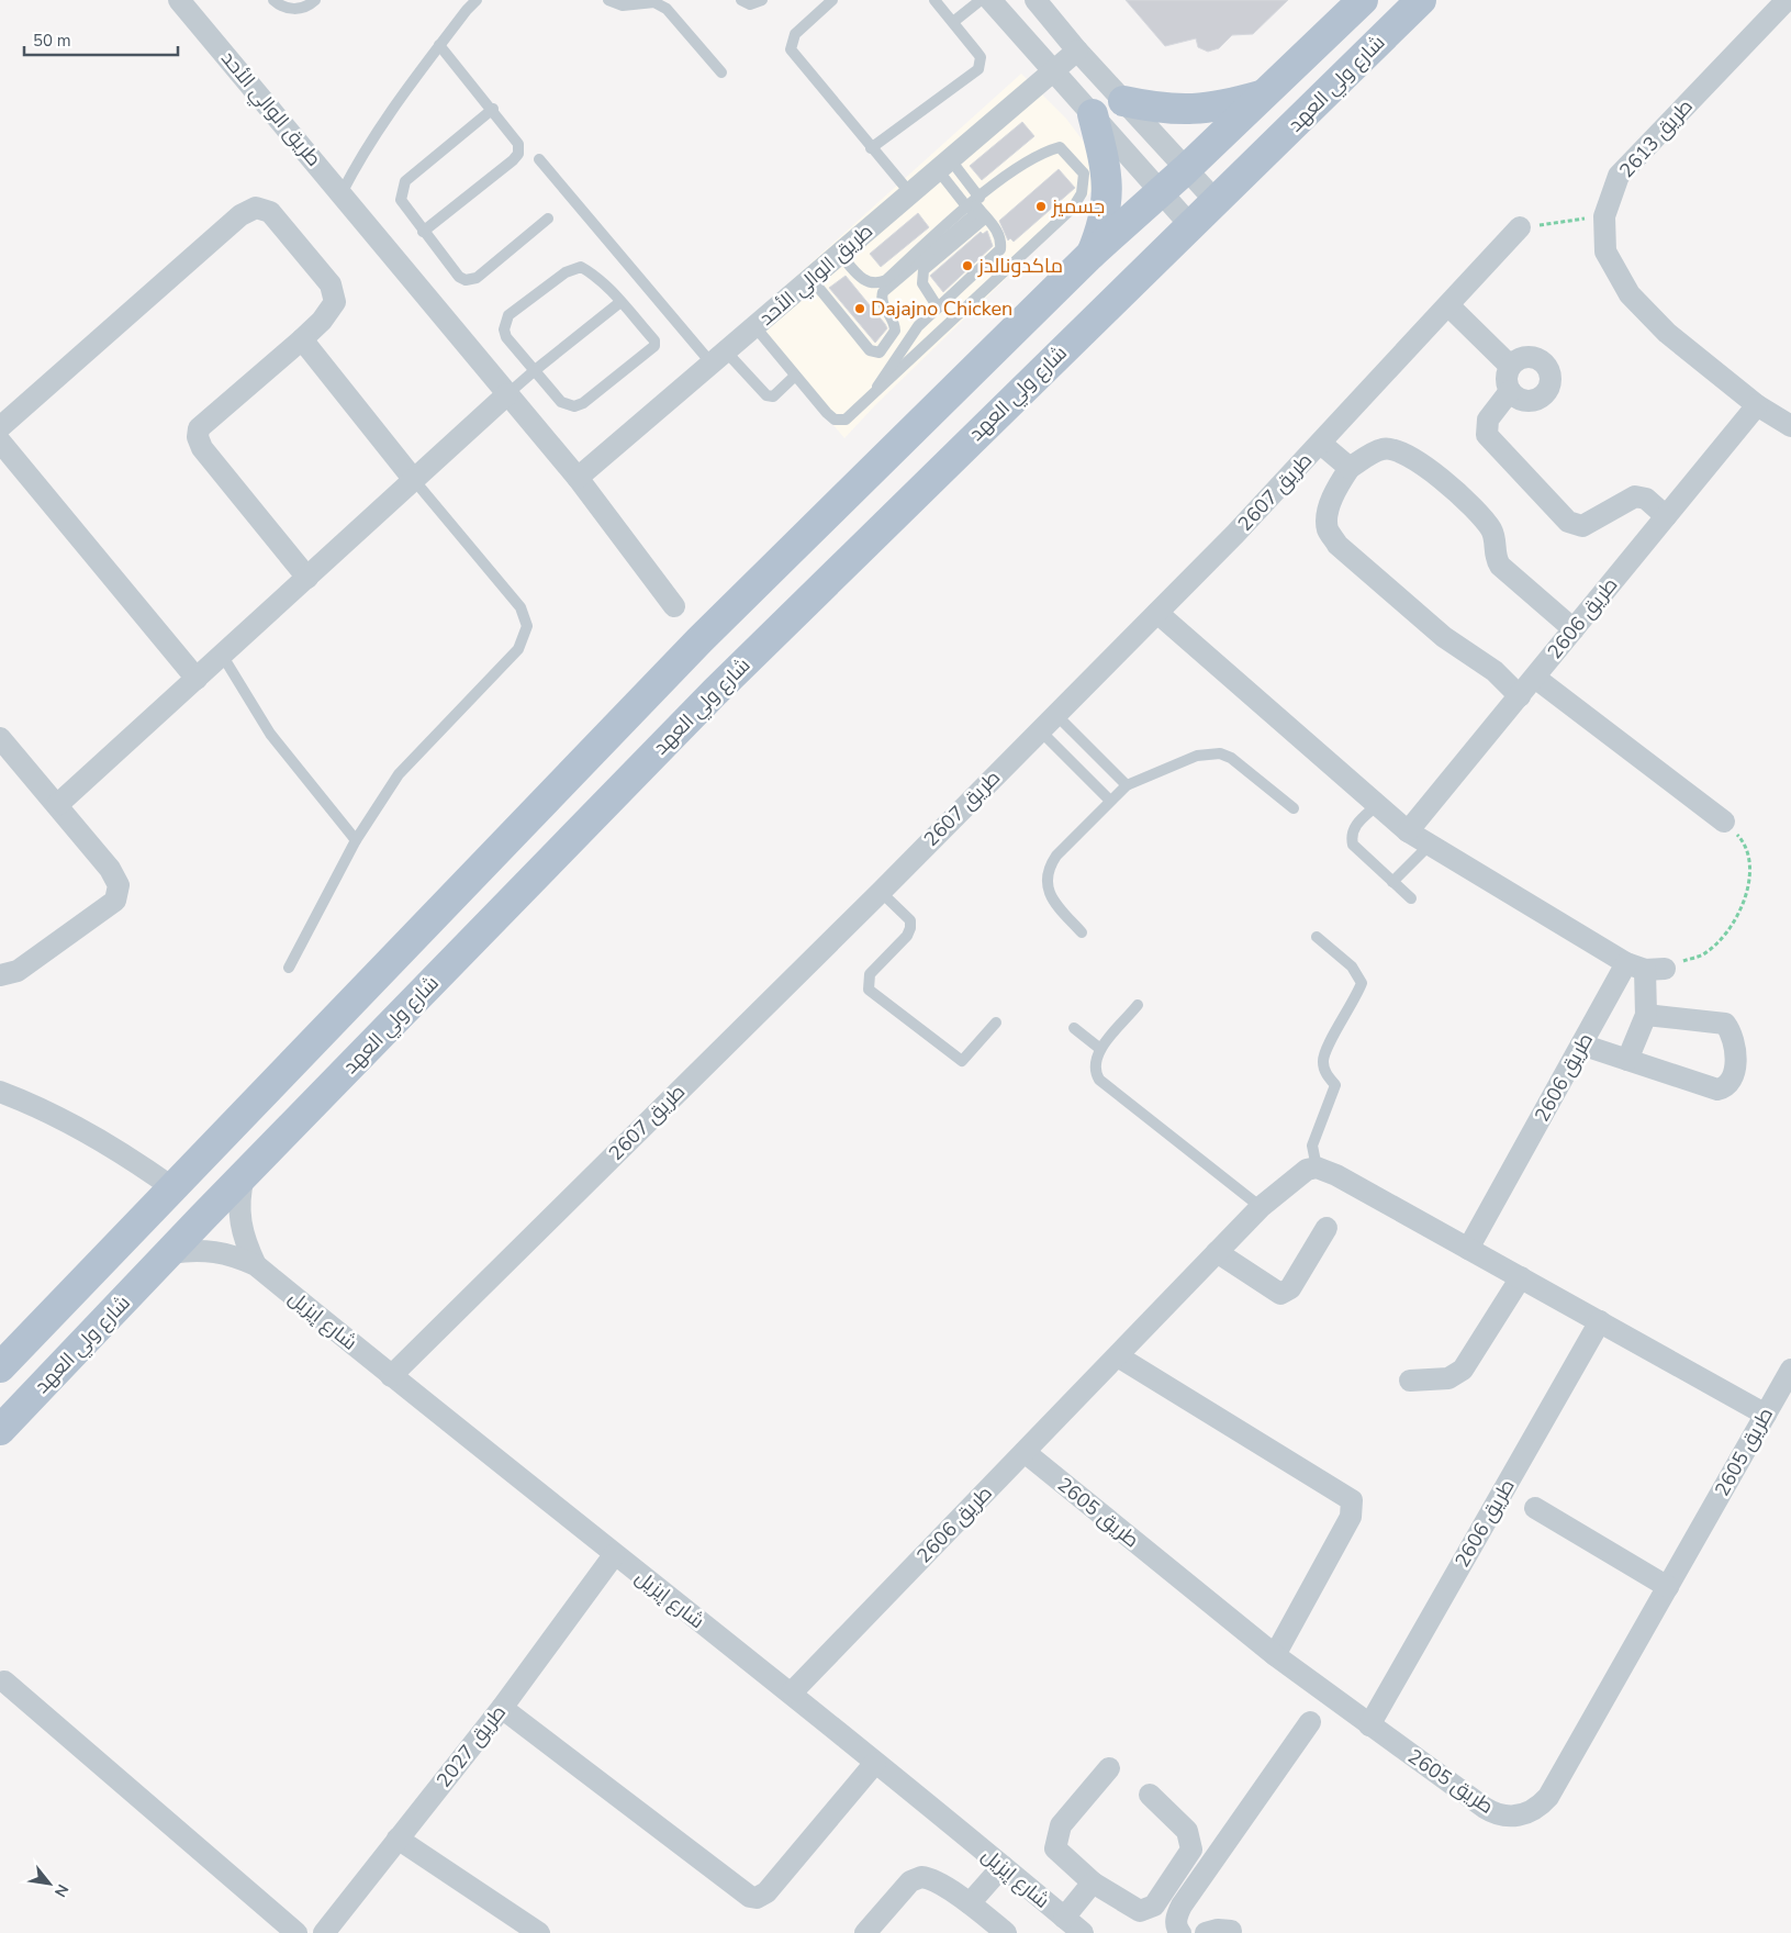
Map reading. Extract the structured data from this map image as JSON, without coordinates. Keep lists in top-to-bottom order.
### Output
{
  "streets": {
    "main road": ["شارع ولي العهد"],
    "street": [
      "طريق الوالي الأحد",
      "طريق 2613",
      "طريق 2607",
      "طريق 2606",
      "شارع إيزيل",
      "طريق 2605",
      "طريق 2027"
    ]
  },
  "crossings": [
    ["شارع ولي العهد", "شارع إيزيل"],
    ["طريق 2613", "طريق 2606"],
    ["طريق 2607", "شارع إيزيل"],
    ["طريق 2606", "شارع إيزيل"],
    ["طريق 2606", "طريق 2605"],
    ["شارع إيزيل", "طريق 2027"]
  ],
  "places": ["جسميز", "ماكدونالدز", "Dajajno Chicken"],
  "scale_bar": "50 m",
  "north": "bottom right"
}
